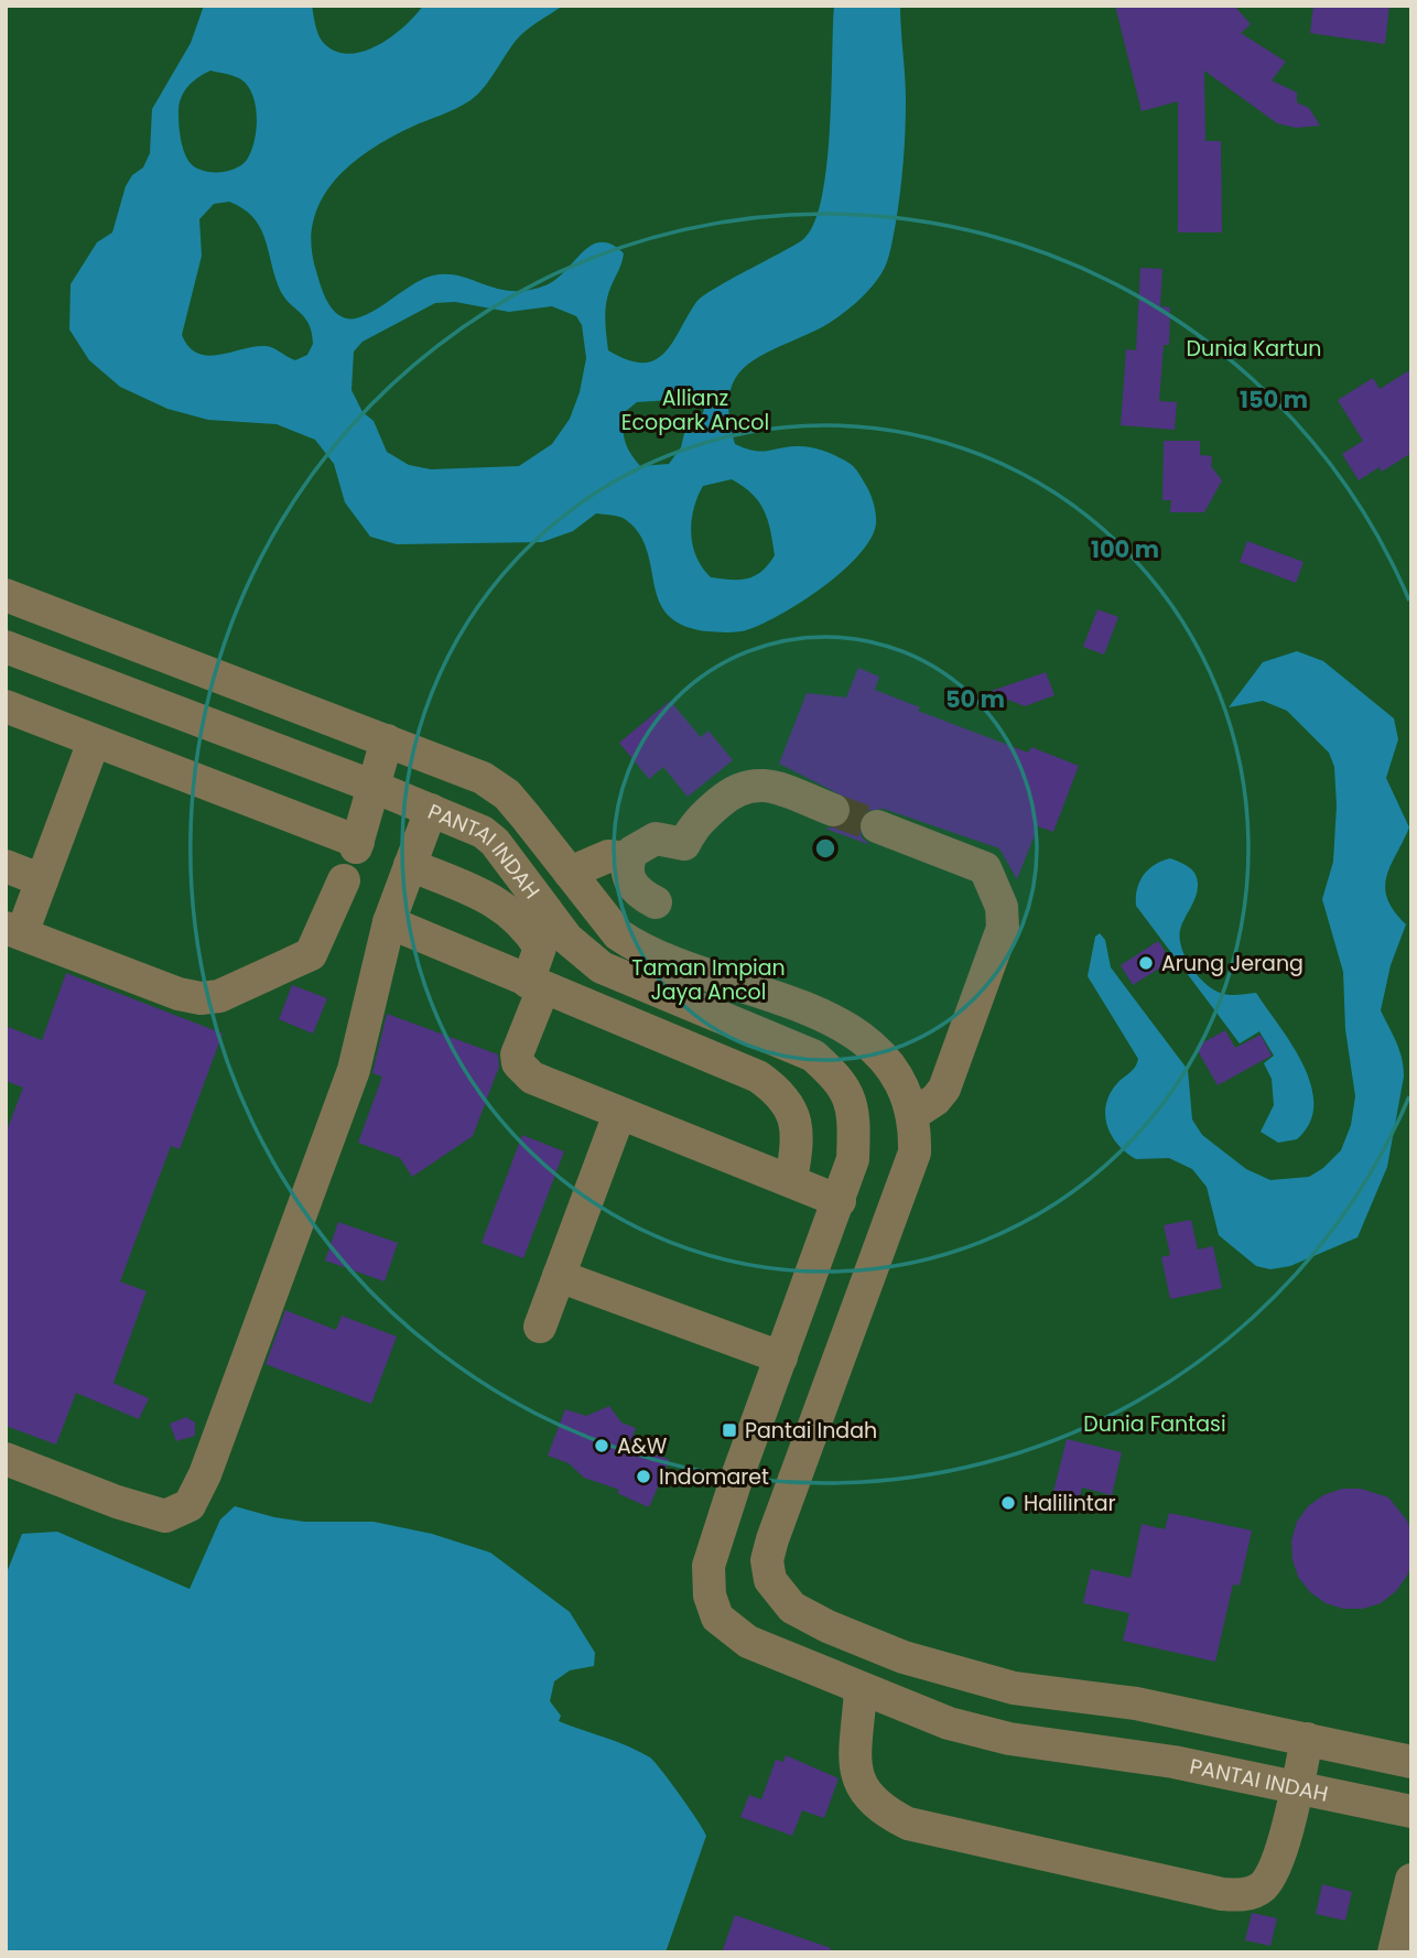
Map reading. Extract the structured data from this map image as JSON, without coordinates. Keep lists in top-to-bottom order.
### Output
{
  "streets": {
    "street": ["PANTAI INDAH"]
  },
  "parks": [
    "Dunia Kartun",
    "Allianz Ecopark Ancol",
    "Taman Impian Jaya Ancol",
    "Dunia Fantasi"
  ],
  "places": {
    "other": [
      "Arung Jerang",
      "A&W",
      "Indomaret",
      "Halilintar"
    ],
    "transit": ["Pantai Indah"]
  },
  "rings": ["150 m", "100 m", "50 m"]
}
